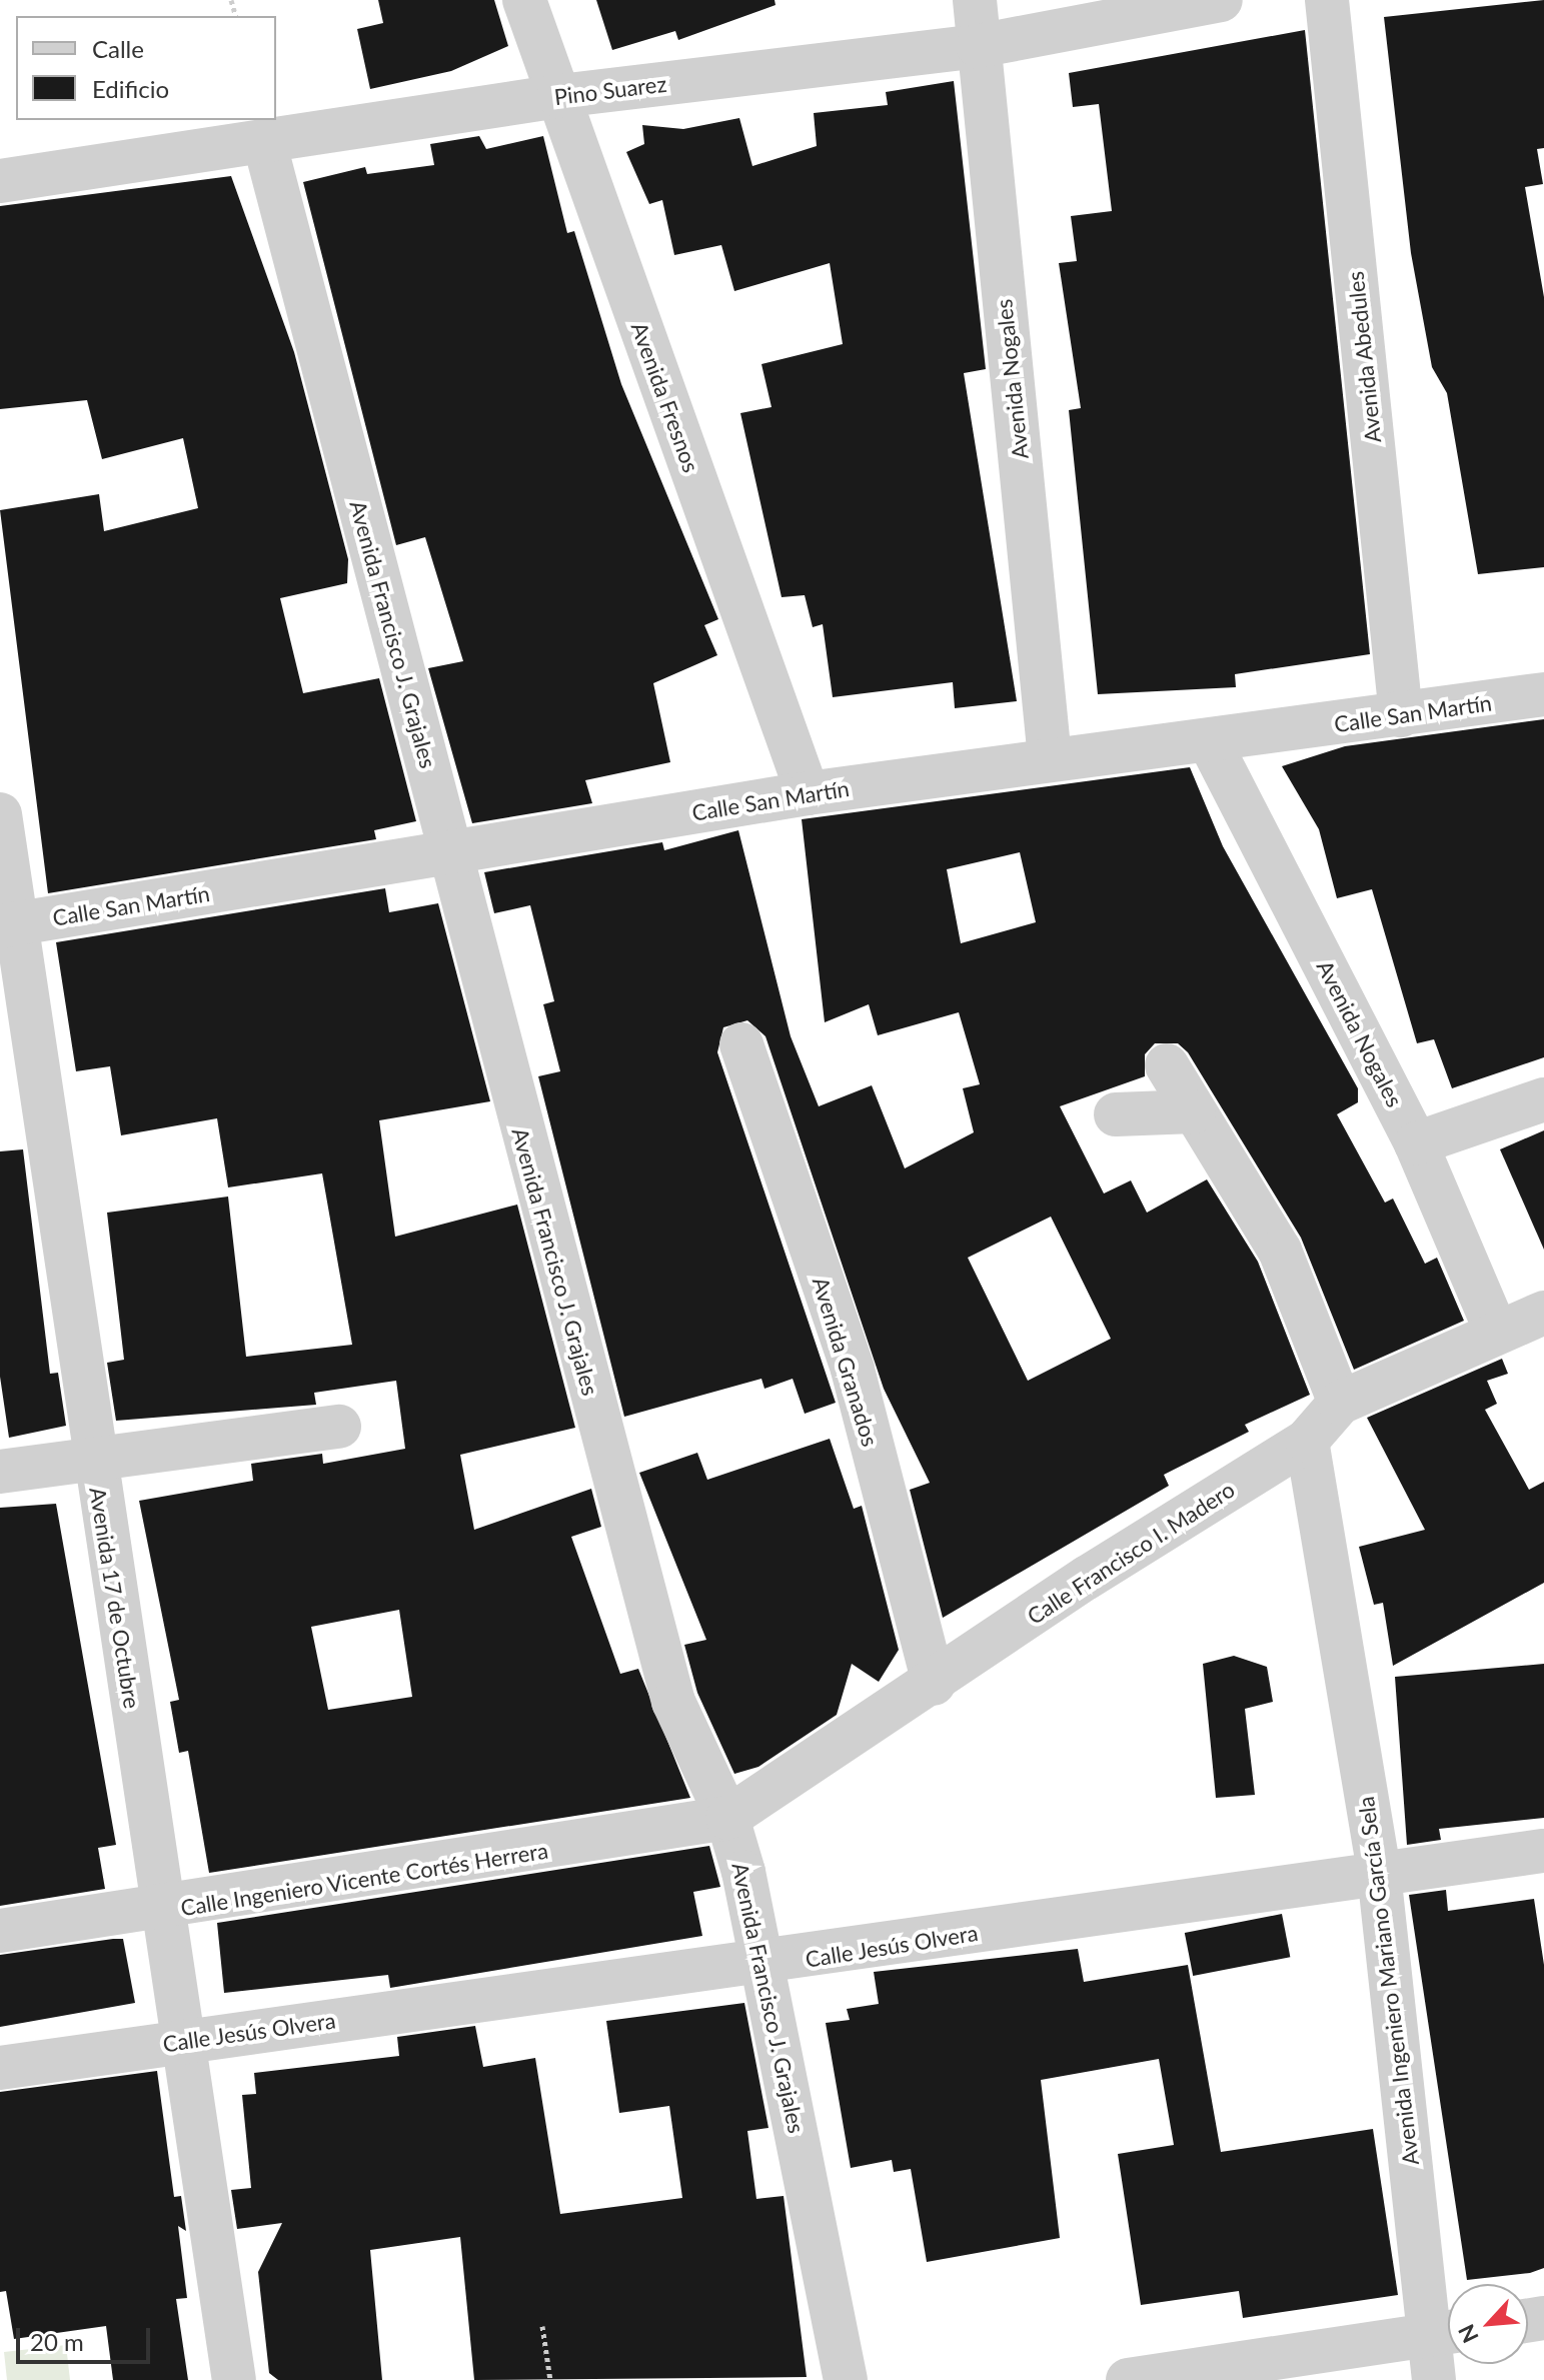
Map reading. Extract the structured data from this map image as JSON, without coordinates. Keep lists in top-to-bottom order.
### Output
{
  "streets": {
    "street": [
      "Pino Suarez",
      "Avenida Abedules",
      "Avenida Nogales",
      "Avenida Fresnos",
      "Avenida Francisco J. Grajales",
      "Calle San Martín",
      "Avenida Granados",
      "Calle Francisco I. Madero",
      "Avenida 17 de Octubre",
      "Calle Ingeniero Vicente Cortés Herrera",
      "Calle Jesús Olvera",
      "Avenida Ingeniero Mariano García Sela"
    ]
  },
  "crossings": [
    ["Pino Suarez", "Avenida Nogales"],
    ["Pino Suarez", "Avenida Fresnos"],
    ["Pino Suarez", "Avenida Francisco J. Grajales"],
    ["Avenida Abedules", "Calle San Martín"],
    ["Avenida Nogales", "Calle San Martín"],
    ["Avenida Nogales", "Calle Francisco I. Madero"],
    ["Avenida Fresnos", "Calle San Martín"],
    ["Avenida Francisco J. Grajales", "Calle San Martín"],
    ["Avenida Francisco J. Grajales", "Calle Francisco I. Madero"],
    ["Avenida Francisco J. Grajales", "Calle Ingeniero Vicente Cortés Herrera"],
    ["Avenida Francisco J. Grajales", "Calle Jesús Olvera"],
    ["Calle San Martín", "Avenida 17 de Octubre"],
    ["Avenida Granados", "Calle Francisco I. Madero"],
    ["Calle Francisco I. Madero", "Calle Ingeniero Vicente Cortés Herrera"],
    ["Calle Francisco I. Madero", "Avenida Ingeniero Mariano García Sela"],
    ["Avenida 17 de Octubre", "Calle Ingeniero Vicente Cortés Herrera"],
    ["Avenida 17 de Octubre", "Calle Jesús Olvera"],
    ["Calle Jesús Olvera", "Avenida Ingeniero Mariano García Sela"]
  ],
  "legend": ["Calle", "Edificio"],
  "scale_bar": "20 m",
  "north": "bottom left"
}
